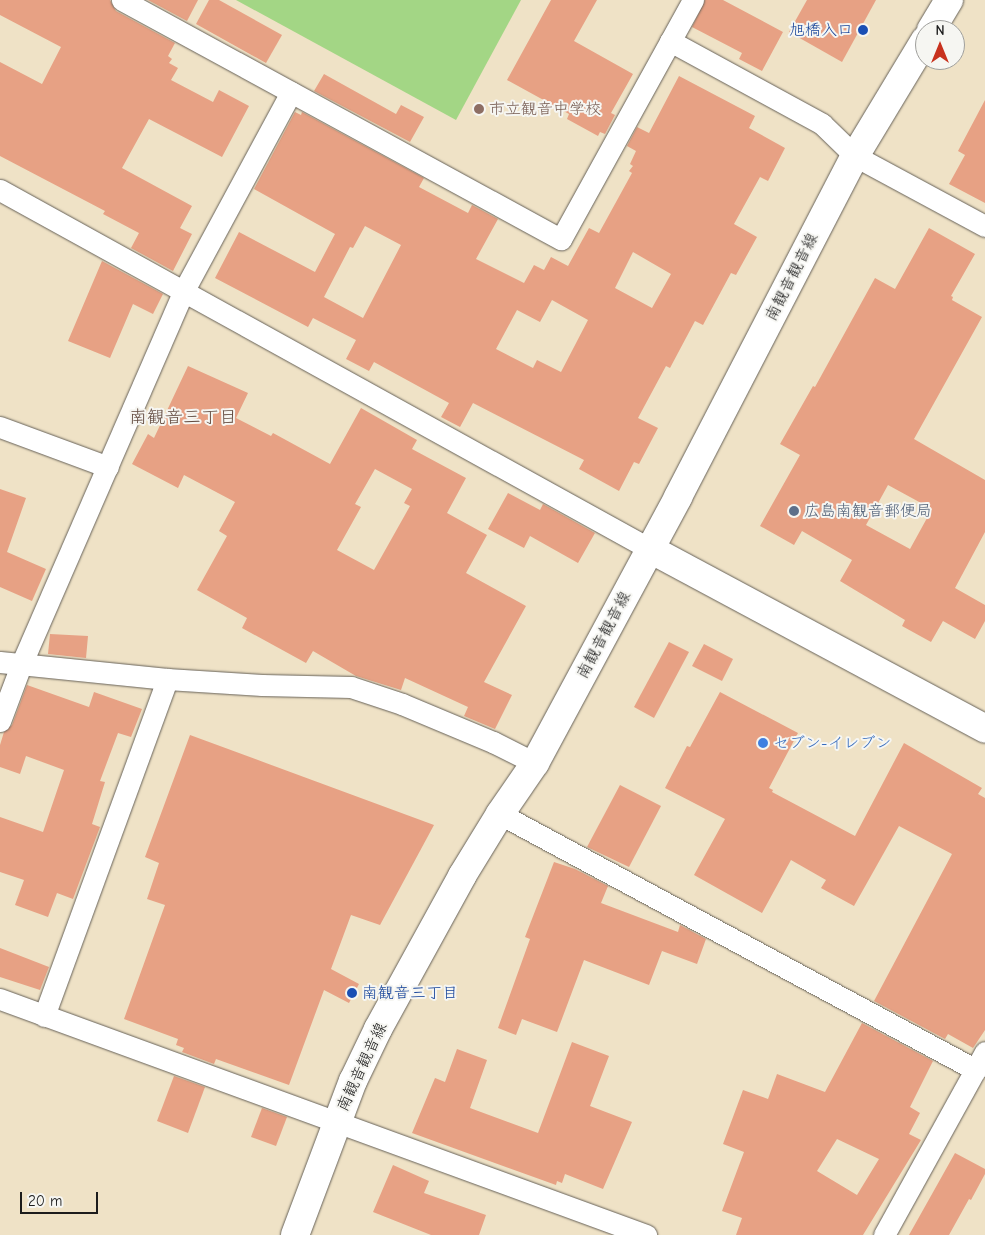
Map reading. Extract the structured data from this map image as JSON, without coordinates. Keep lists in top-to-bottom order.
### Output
{
  "streets": {
    "main road": ["南観音観音線"]
  },
  "districts": ["南観音三丁目"],
  "places": [
    "旭橋入口",
    "市立観音中学校",
    "広島南観音郵便局",
    "セブン-イレブン",
    "南観音三丁目"
  ],
  "scale_bar": "20 m",
  "north": "top"
}
